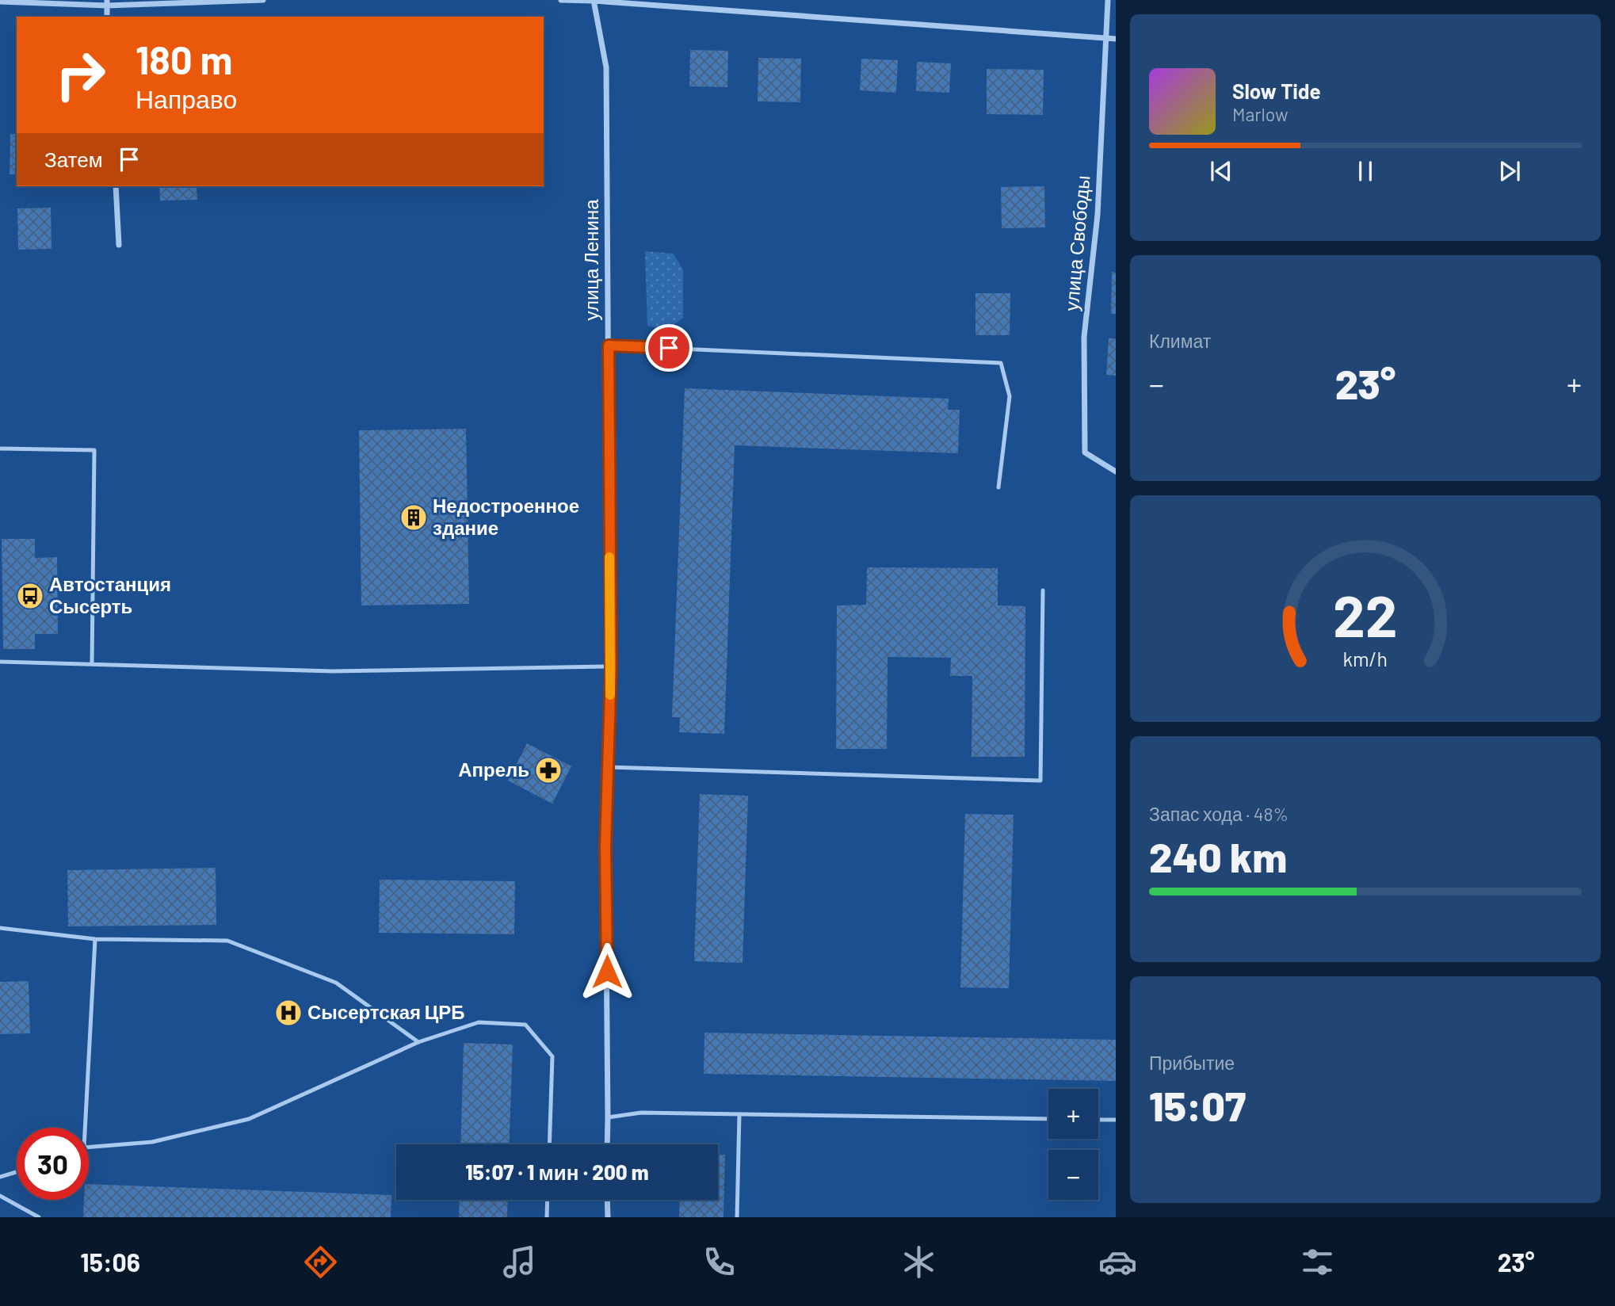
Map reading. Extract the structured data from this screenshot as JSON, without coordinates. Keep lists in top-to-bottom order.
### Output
{
  "streets": {
    "street": ["улица Свободы", "улица Ленина"]
  },
  "places": {
    "building": ["Недостроенное здание"],
    "bus stop": ["Автостанция Сысерть"],
    "pharmacy": ["Апрель"],
    "hospital": ["Сысертская ЦРБ"]
  },
  "page": {
    "turn": ["180 m", "Направо"],
    "song": ["Slow Tide", "Marlow"],
    "then": "Затем",
    "tile": [
      "Климат",
      ["Запас хода · 48%", "240 km"],
      ["Прибытие", "15:07"]
    ],
    "heat": ["−", "23°", "+"],
    "map_buttons": ["+", "−"],
    "limit": "30",
    "trip": "15:07 · 1 мин · 200 m",
    "tabs": ["15:06", "23°"],
    "gauge": ["22", "km/h"]
  }
}
